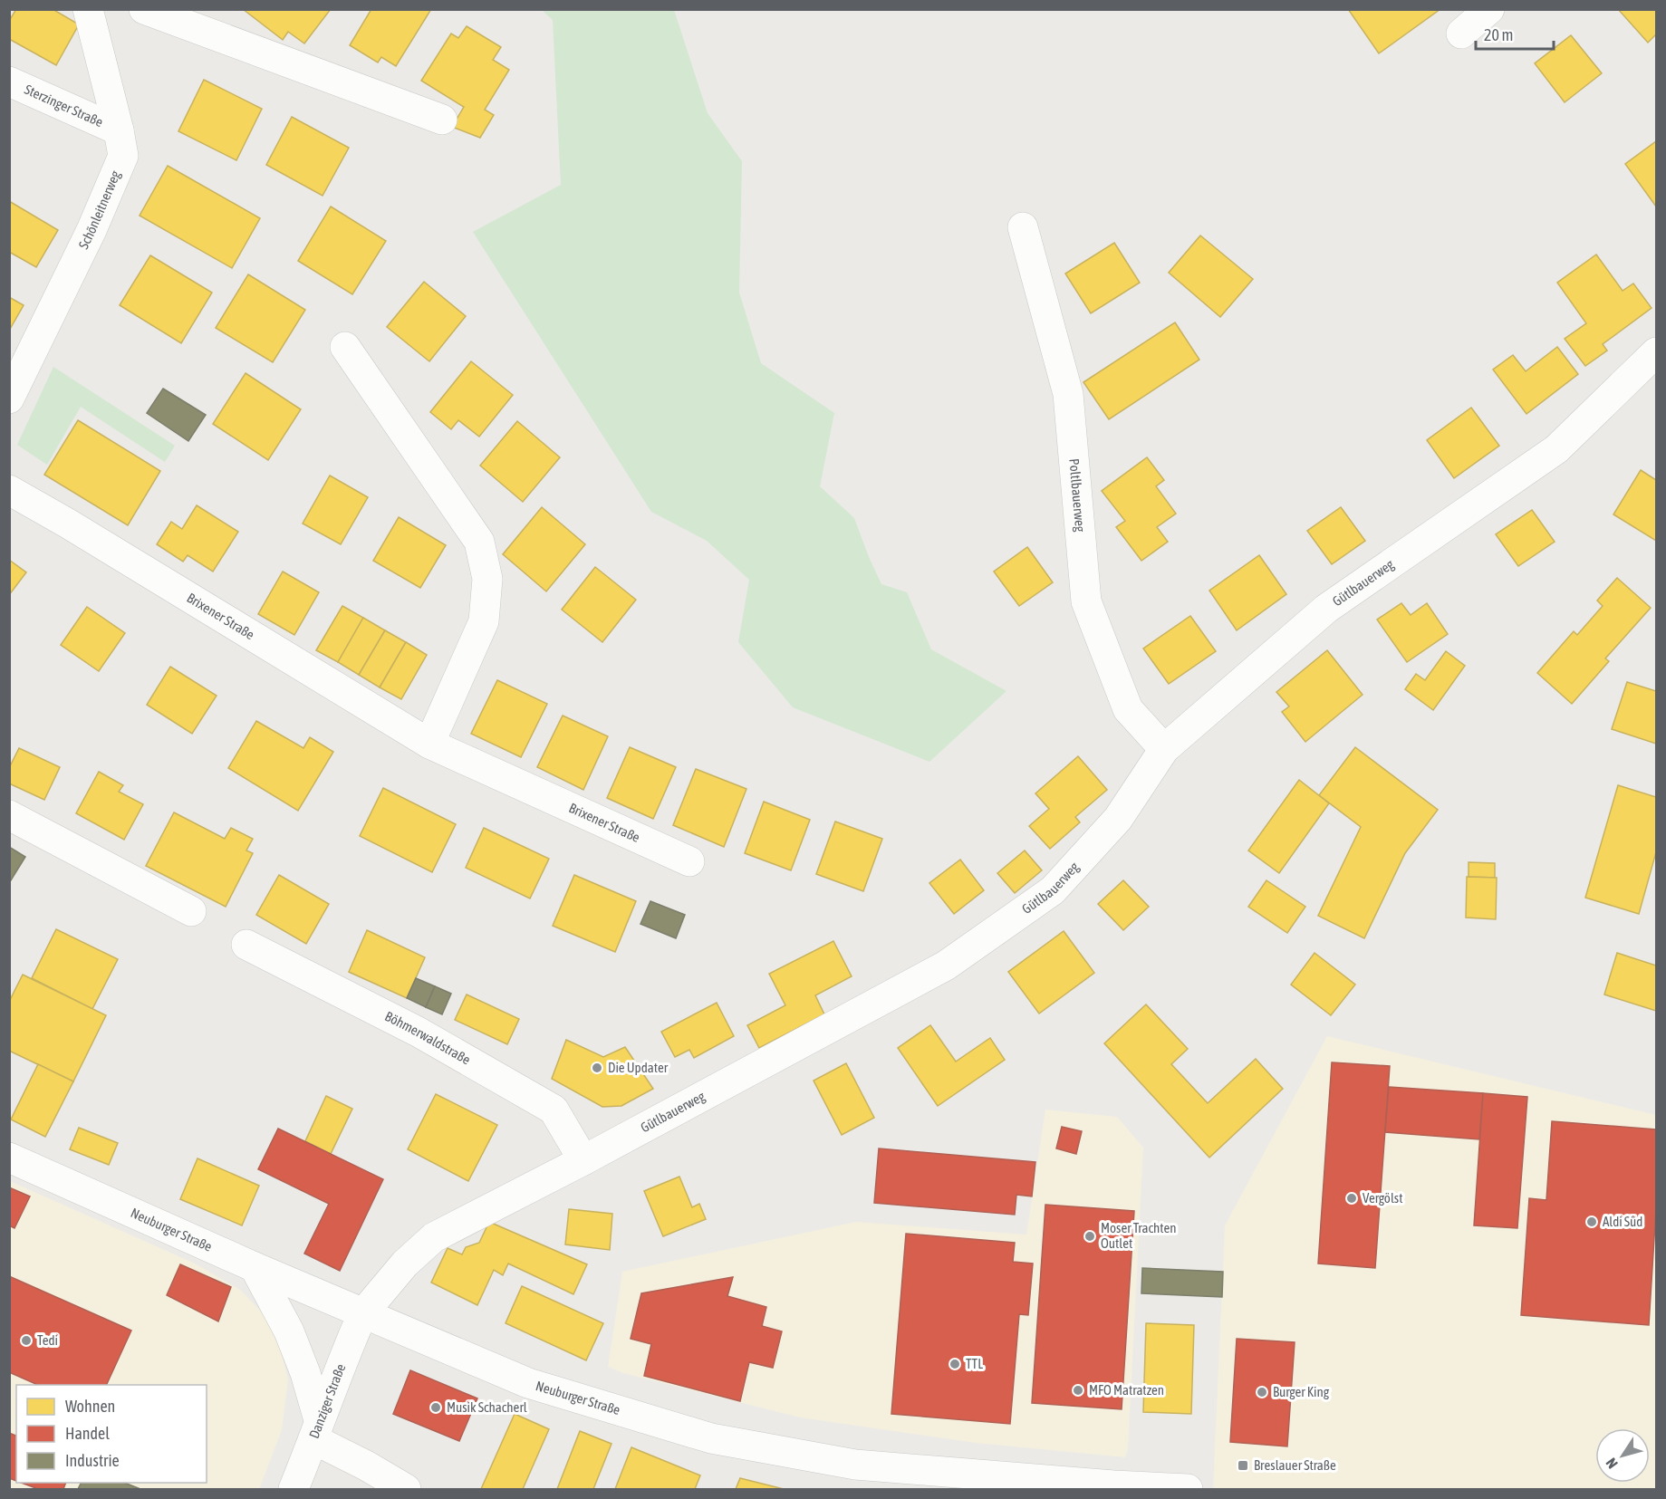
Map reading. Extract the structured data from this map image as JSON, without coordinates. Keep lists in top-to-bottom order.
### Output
{
  "streets": {
    "street": [
      "Sterzinger Straße",
      "Schönleitnerweg",
      "Poltlbauerweg",
      "Gütlbauerweg",
      "Brixener Straße",
      "Böhmerwaldstraße",
      "Neuburger Straße",
      "Danziger Straße"
    ]
  },
  "crossings": [
    ["Sterzinger Straße", "Schönleitnerweg"],
    ["Poltlbauerweg", "Gütlbauerweg"],
    ["Gütlbauerweg", "Böhmerwaldstraße"],
    ["Gütlbauerweg", "Neuburger Straße"],
    ["Gütlbauerweg", "Danziger Straße"],
    ["Neuburger Straße", "Danziger Straße"]
  ],
  "places": {
    "other": [
      "Die Updater",
      "Vergölst",
      "Aldi Süd",
      "Moser Trachten Outlet",
      "Tedi",
      "TTL",
      "MFO Matratzen",
      "Burger King",
      "Musik Schacherl"
    ],
    "transit": ["Breslauer Straße"]
  },
  "legend": ["Wohnen", "Handel", "Industrie"],
  "scale_bar": "20 m",
  "north": "bottom left"
}
